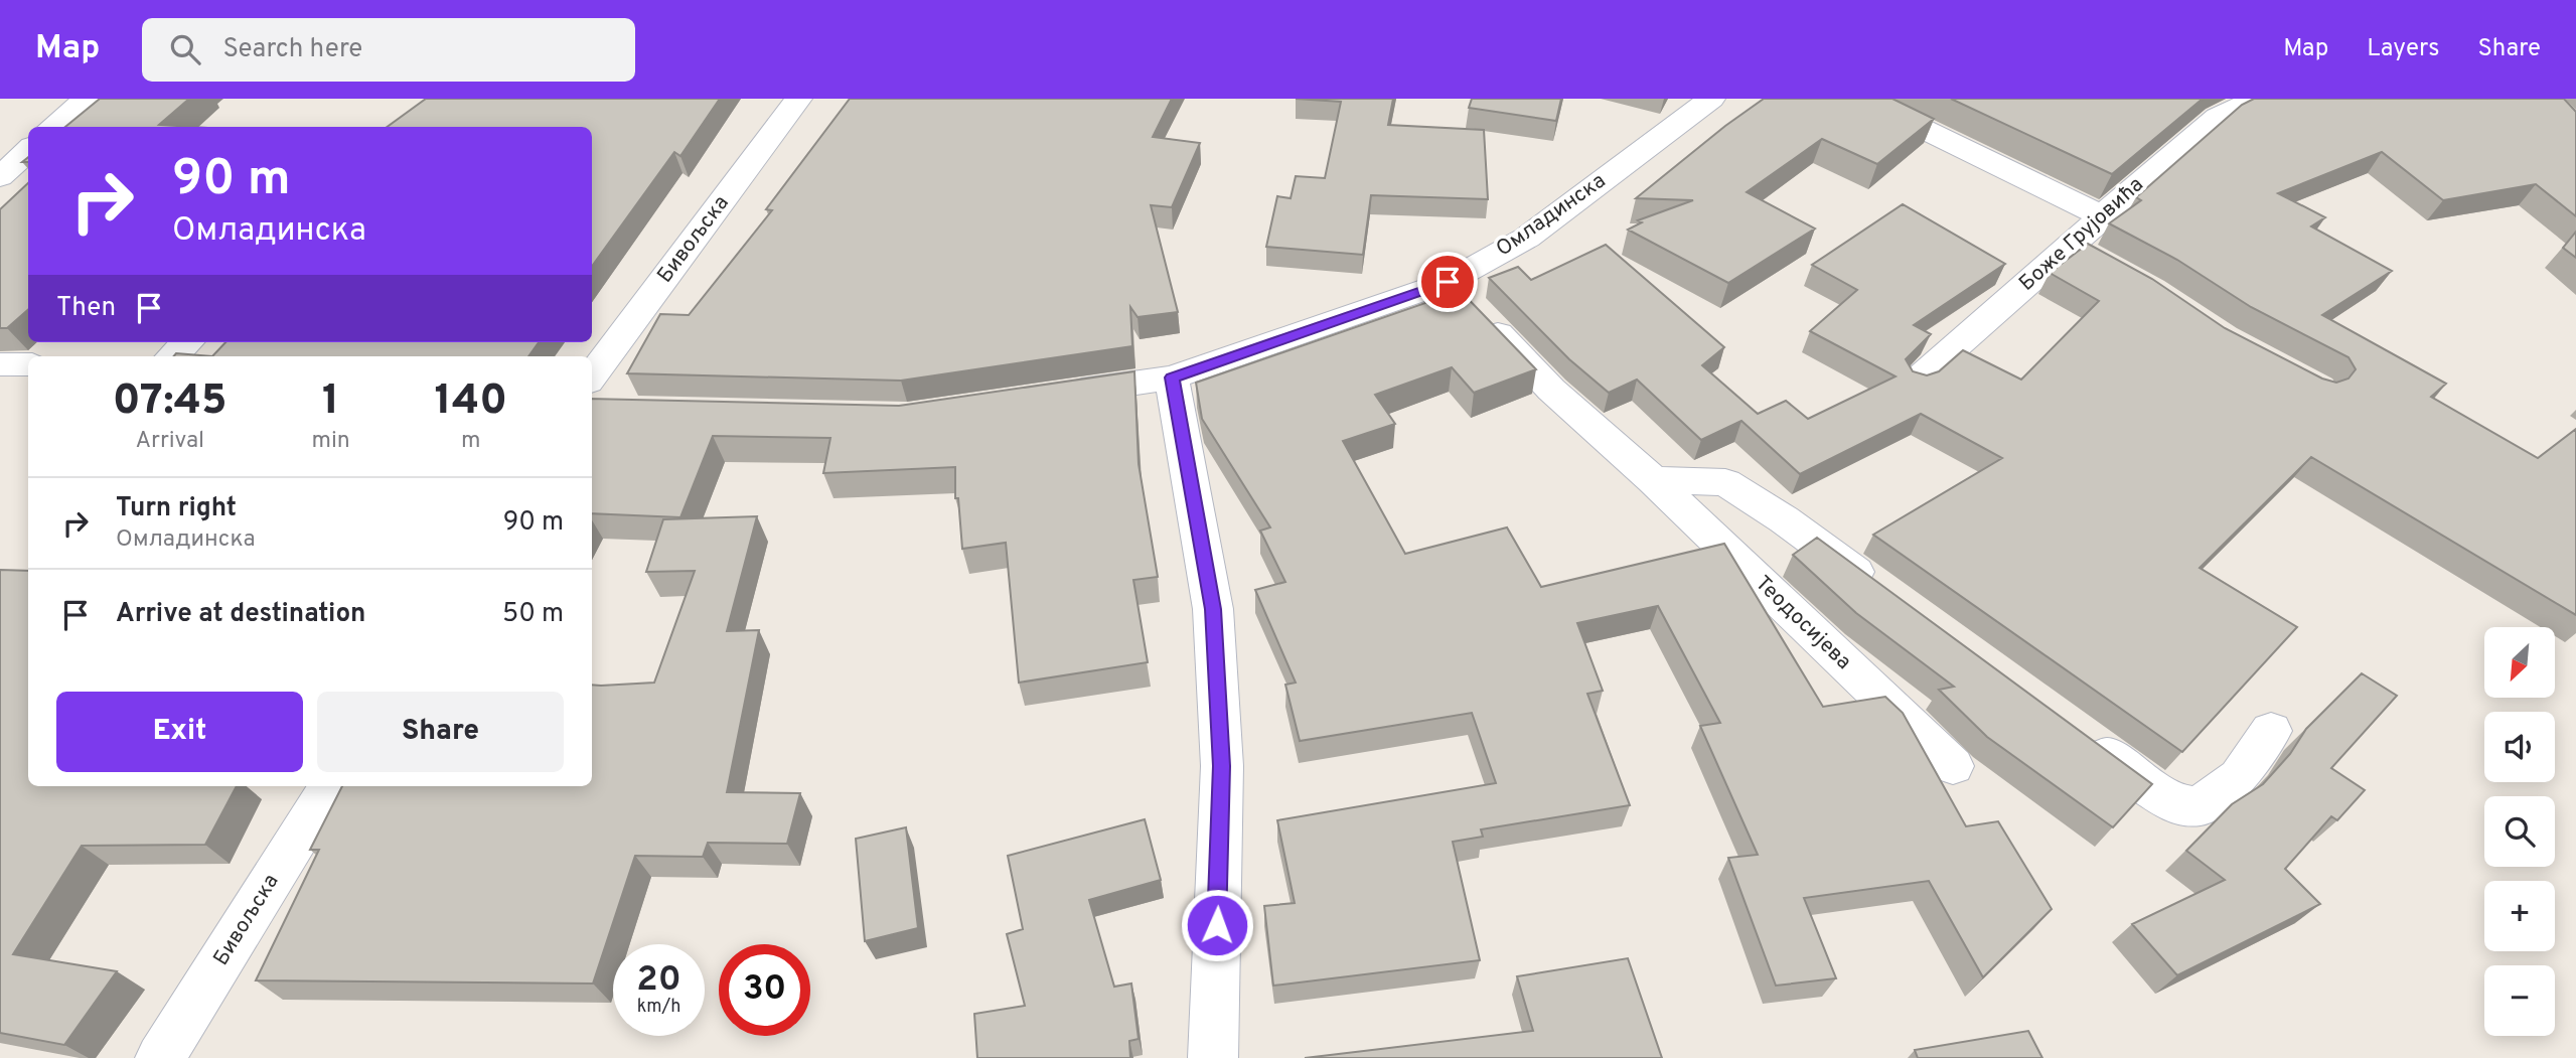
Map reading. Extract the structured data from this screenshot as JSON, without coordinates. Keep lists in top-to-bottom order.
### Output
{
  "streets": {
    "street": [
      "Омладинска",
      "Боже Грујовића",
      "Бивољска",
      "Теодосијева"
    ]
  },
  "crossings": [
    ["Омладинска", "Теодосијева"]
  ],
  "north": "bottom left",
  "page": {
    "header": "Map",
    "search": "Search here",
    "nav": ["Map", "Layers", "Share"],
    "turn": ["90 m", "Омладинска"],
    "then": "Then",
    "eta": [
      "07:45",
      "Arrival",
      "1",
      "min",
      "140",
      "m"
    ],
    "list": [
      {
        "name": "Turn right",
        "note": "Омладинска",
        "value": "90 m"
      },
      {
        "name": "Arrive at destination",
        "value": "50 m"
      }
    ],
    "map_buttons": ["+", "−"],
    "buttons": ["Exit", "Share"],
    "speed": "20 km/h",
    "limit": "30"
  }
}
